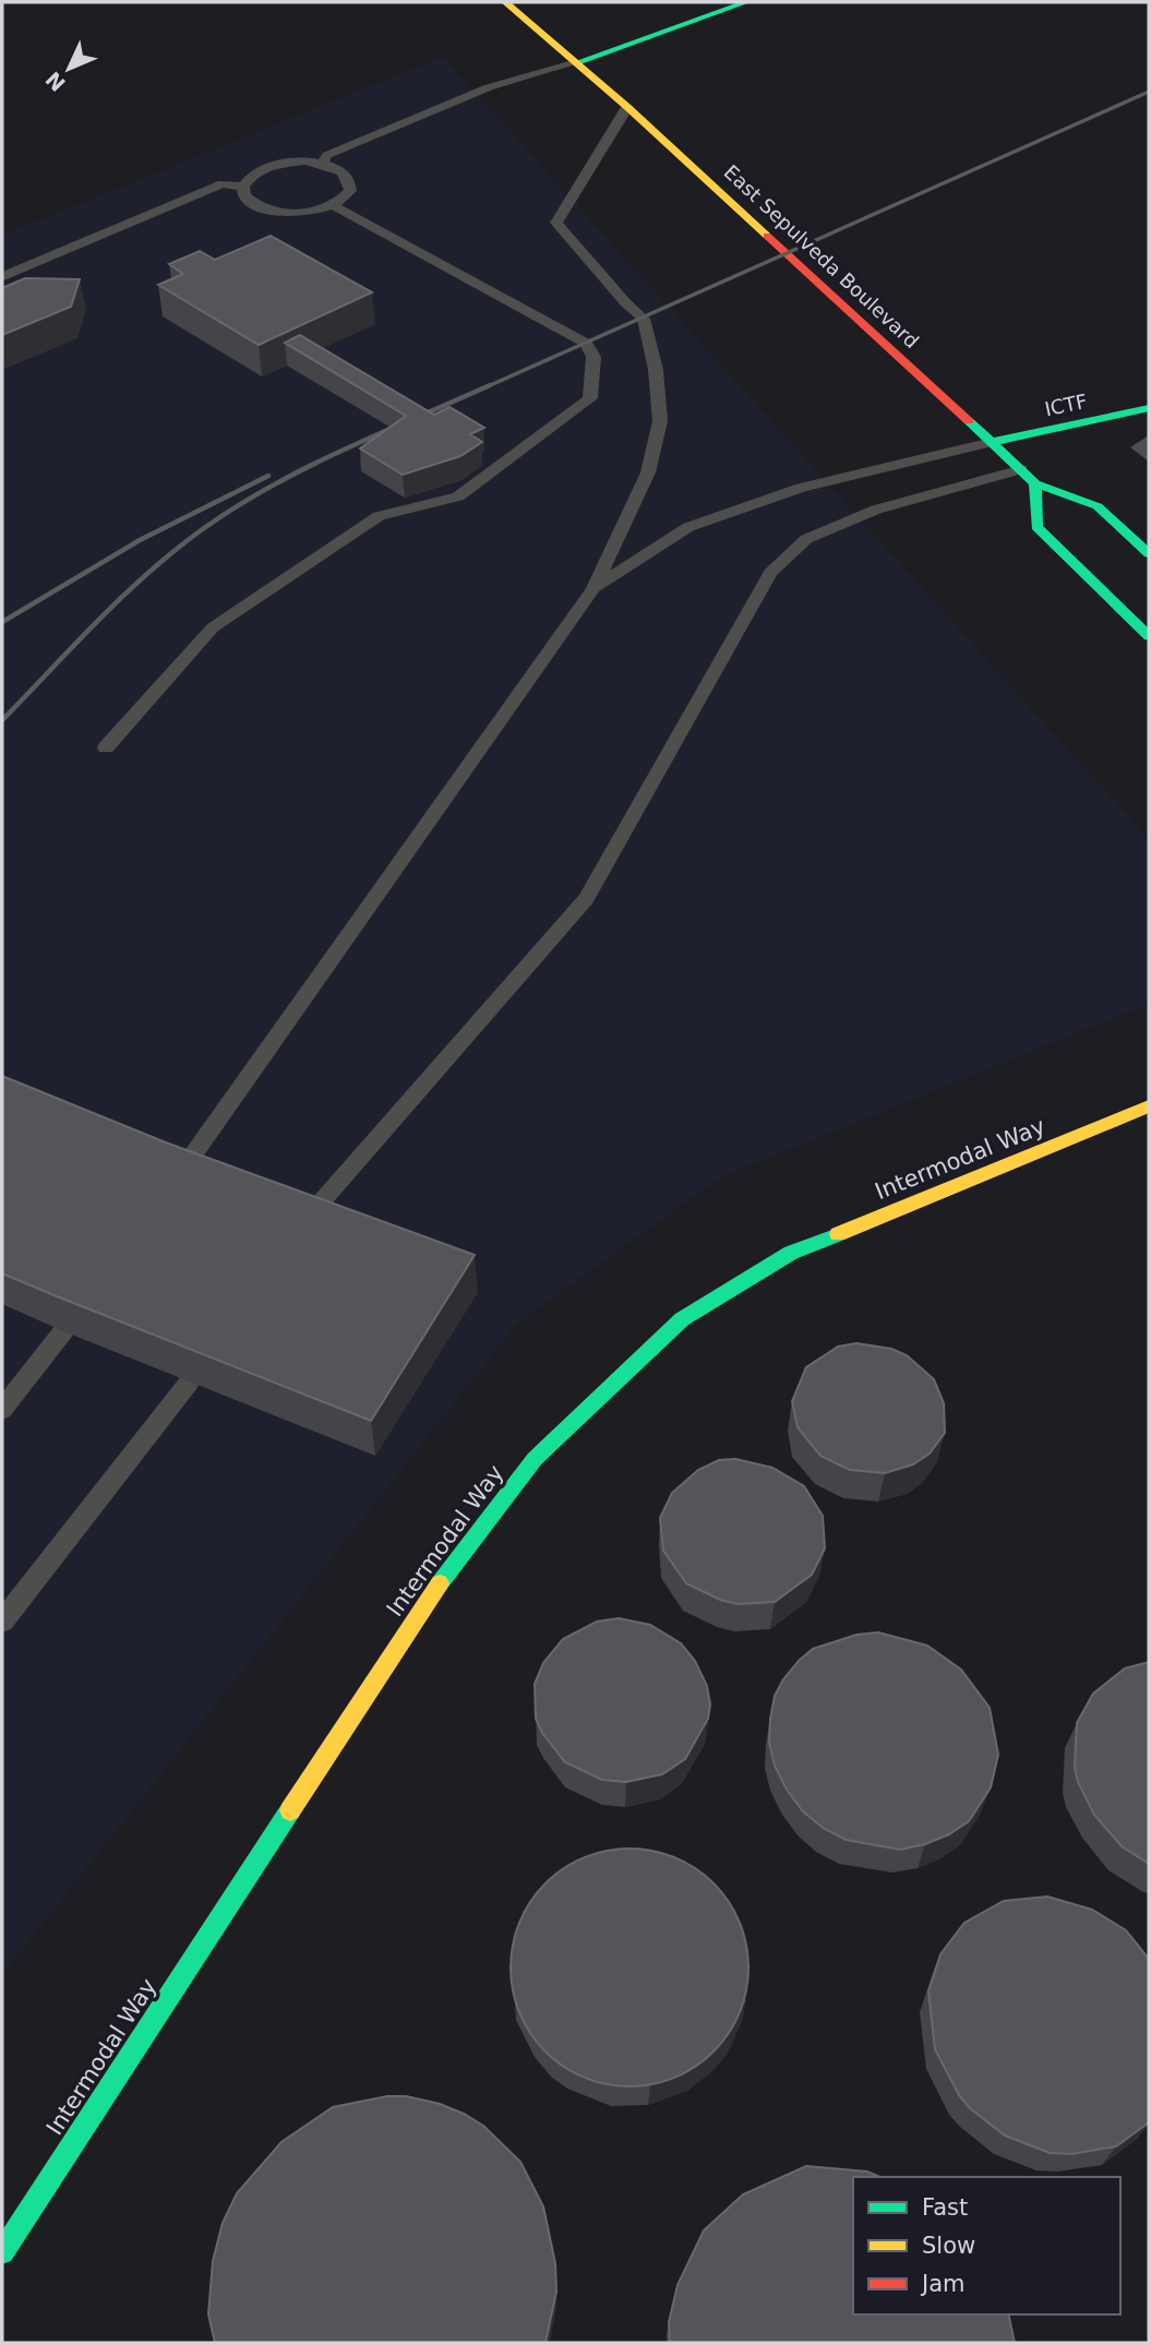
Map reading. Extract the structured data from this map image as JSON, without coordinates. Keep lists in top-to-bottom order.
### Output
{
  "streets": {
    "main road": ["East Sepulveda Boulevard", "ICTF", "Intermodal Way"]
  },
  "crossings": [
    ["East Sepulveda Boulevard", "ICTF"]
  ],
  "legend": ["Fast", "Slow", "Jam"],
  "north": "bottom left"
}
